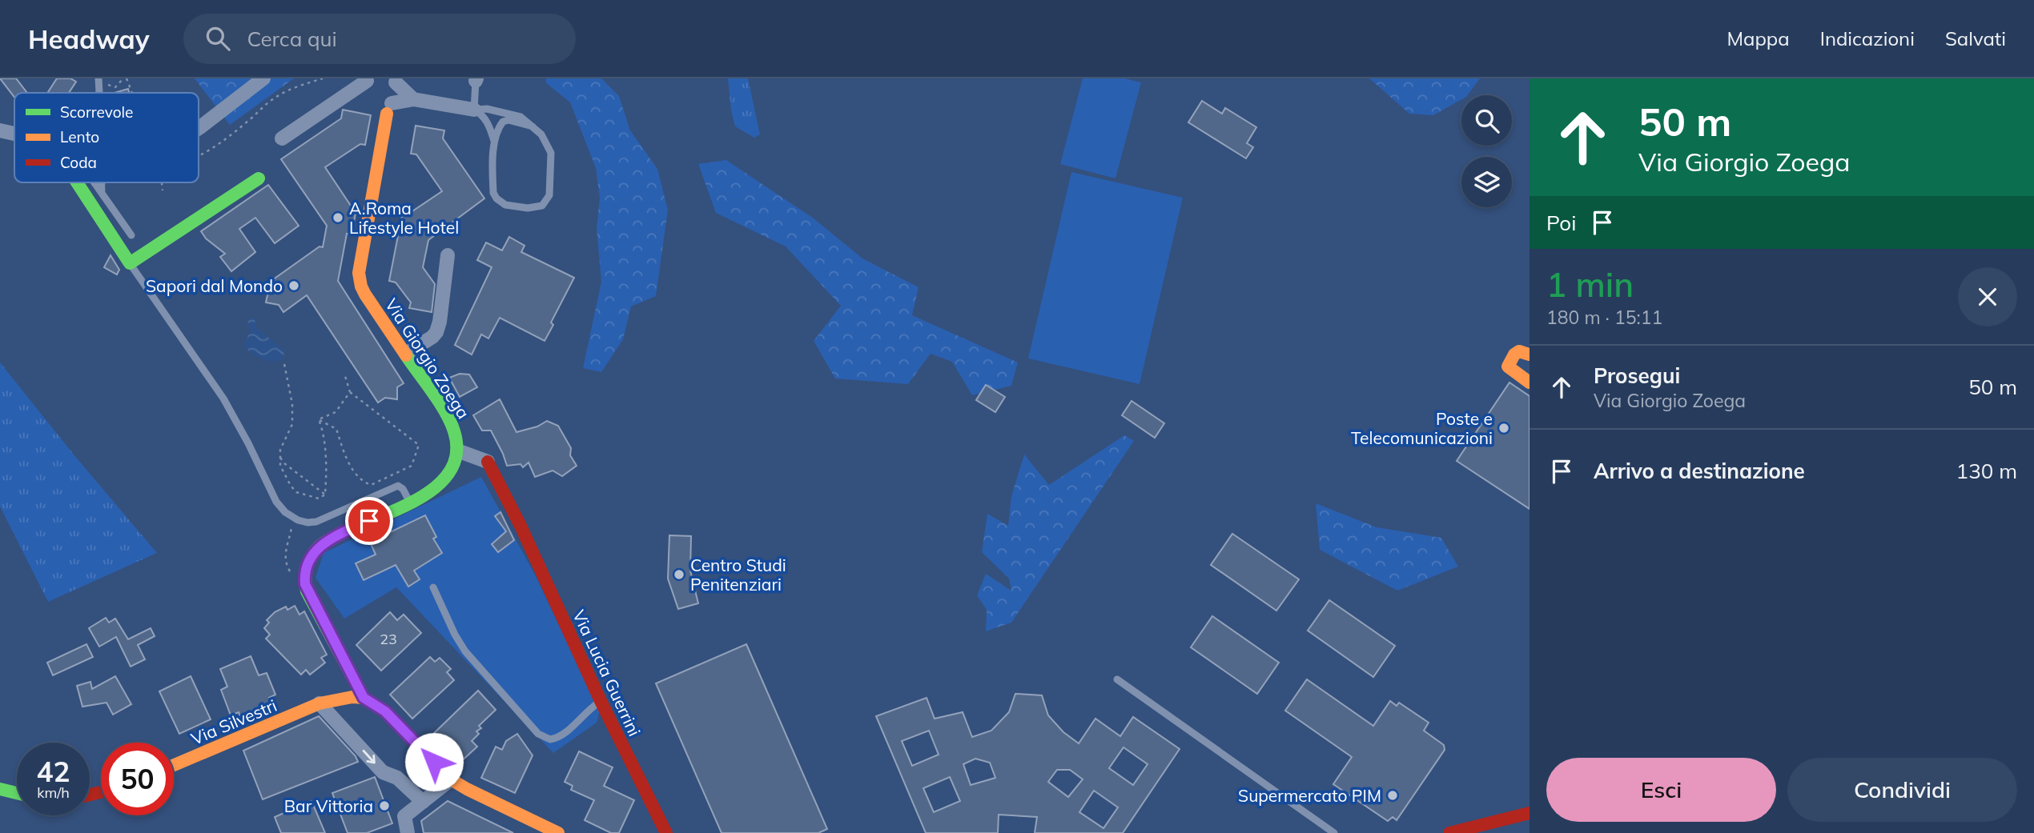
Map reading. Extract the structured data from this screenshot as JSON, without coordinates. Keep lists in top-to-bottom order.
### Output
{
  "streets": {
    "street": ["Via Giorgio Zoega", "Via Lucia Guerrini", "Via Silvestri"]
  },
  "places": [
    "A.Roma Lifestyle Hotel",
    "Sapori dal Mondo",
    "Poste e Telecomunicazioni",
    "Centro Studi Penitenziari",
    "Supermercato PIM",
    "Bar Vittoria"
  ],
  "house_numbers": ["23"],
  "legend": ["Scorrevole", "Lento", "Coda"],
  "page": {
    "header": "Headway",
    "search": "Cerca qui",
    "nav": ["Mappa", "Indicazioni", "Salvati"],
    "turn": ["50 m", "Via Giorgio Zoega"],
    "then": "Poi",
    "heading": ["1 min", "180 m · 15:11"],
    "list": [
      {
        "name": "Prosegui",
        "note": "Via Giorgio Zoega",
        "value": "50 m"
      },
      {
        "name": "Arrivo a destinazione",
        "value": "130 m"
      }
    ],
    "speed": "42 km/h",
    "limit": "50",
    "buttons": ["Esci", "Condividi"]
  }
}
